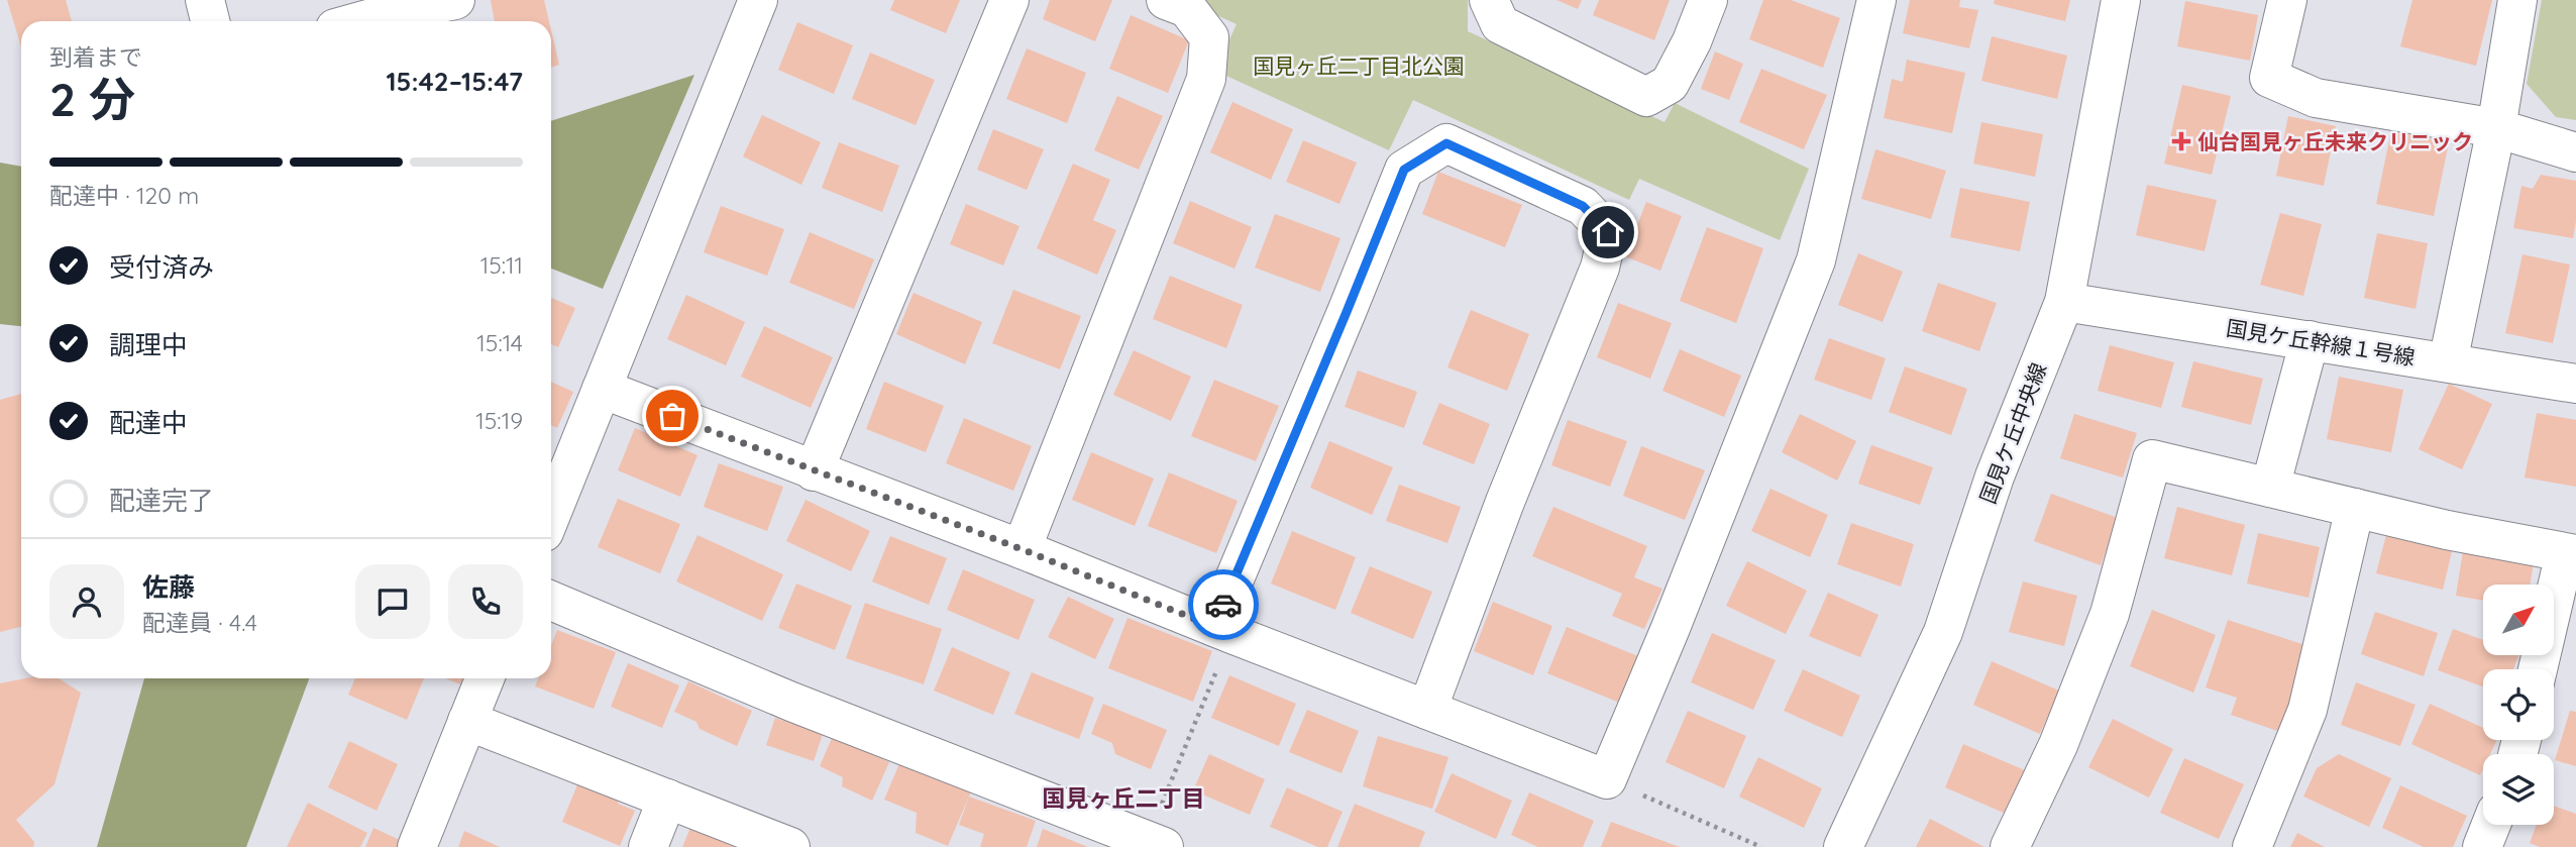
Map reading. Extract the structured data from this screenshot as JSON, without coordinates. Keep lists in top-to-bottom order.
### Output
{
  "streets": {
    "street": ["国見ケ丘幹線１号線", "国見ケ丘中央線"]
  },
  "crossings": [
    ["国見ケ丘幹線１号線", "国見ケ丘中央線"]
  ],
  "districts": ["国見ヶ丘二丁目"],
  "parks": ["国見ヶ丘二丁目北公園"],
  "places": {
    "health": ["仙台国見ヶ丘未来クリニック"]
  },
  "north": "top right",
  "page": {
    "heading": ["2 分", "到着まで", "15:42–15:47"],
    "panel": ["佐藤", "配達員 · 4.4"],
    "bar": "配達中 · 120 m",
    "list": [
      ["受付済み", "15:11"],
      ["調理中", "15:14"],
      ["配達中", "15:19"],
      "配達完了"
    ]
  }
}
